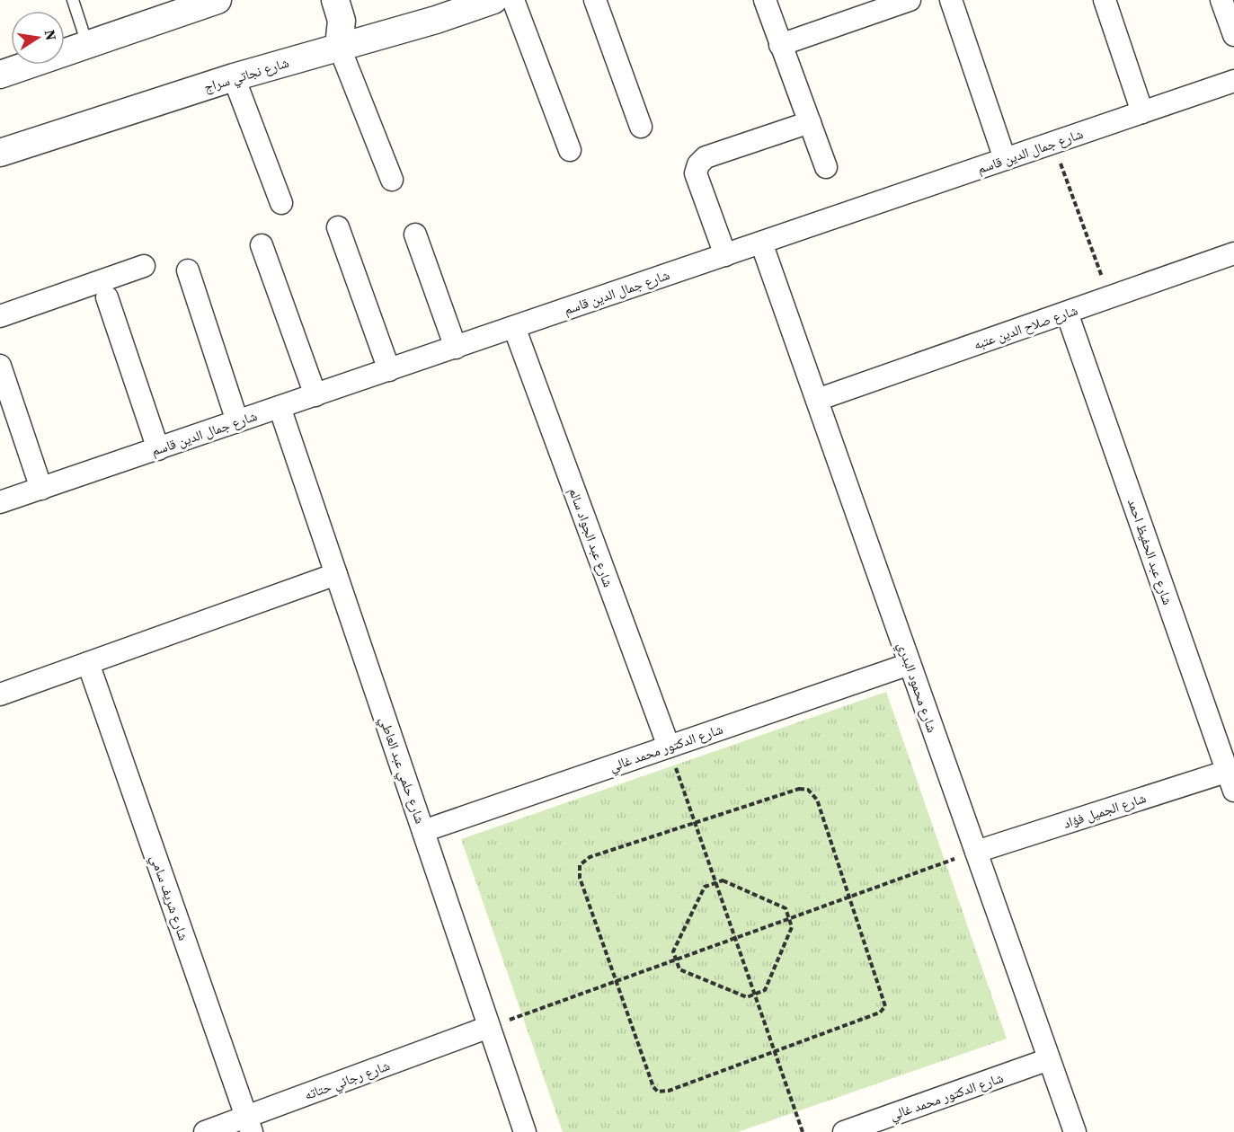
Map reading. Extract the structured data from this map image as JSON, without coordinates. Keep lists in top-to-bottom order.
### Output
{
  "streets": {
    "street": [
      "شارع نجاتي سراج",
      "شارع جمال الدين قاسم",
      "شارع صلاح الدين عتبه",
      "شارع عبد الجواد سالم",
      "شارع عبد الحفيظ احمد",
      "شارع محمود البدري",
      "شارع الدكتور محمد غالي",
      "شارع حلمي عبد العاطي",
      "شارع الجميل فؤاد",
      "شارع شريف سامي",
      "شارع رجائي حتاته"
    ]
  },
  "crossings": [
    ["شارع جمال الدين قاسم", "شارع عبد الجواد سالم"],
    ["شارع جمال الدين قاسم", "شارع محمود البدري"],
    ["شارع جمال الدين قاسم", "شارع حلمي عبد العاطي"],
    ["شارع صلاح الدين عتبه", "شارع عبد الحفيظ احمد"],
    ["شارع صلاح الدين عتبه", "شارع محمود البدري"],
    ["شارع عبد الجواد سالم", "شارع الدكتور محمد غالي"],
    ["شارع عبد الحفيظ احمد", "شارع الجميل فؤاد"],
    ["شارع محمود البدري", "شارع الدكتور محمد غالي"],
    ["شارع محمود البدري", "شارع الجميل فؤاد"],
    ["شارع الدكتور محمد غالي", "شارع حلمي عبد العاطي"],
    ["شارع حلمي عبد العاطي", "شارع رجائي حتاته"],
    ["شارع شريف سامي", "شارع رجائي حتاته"]
  ],
  "north": "right"
}
